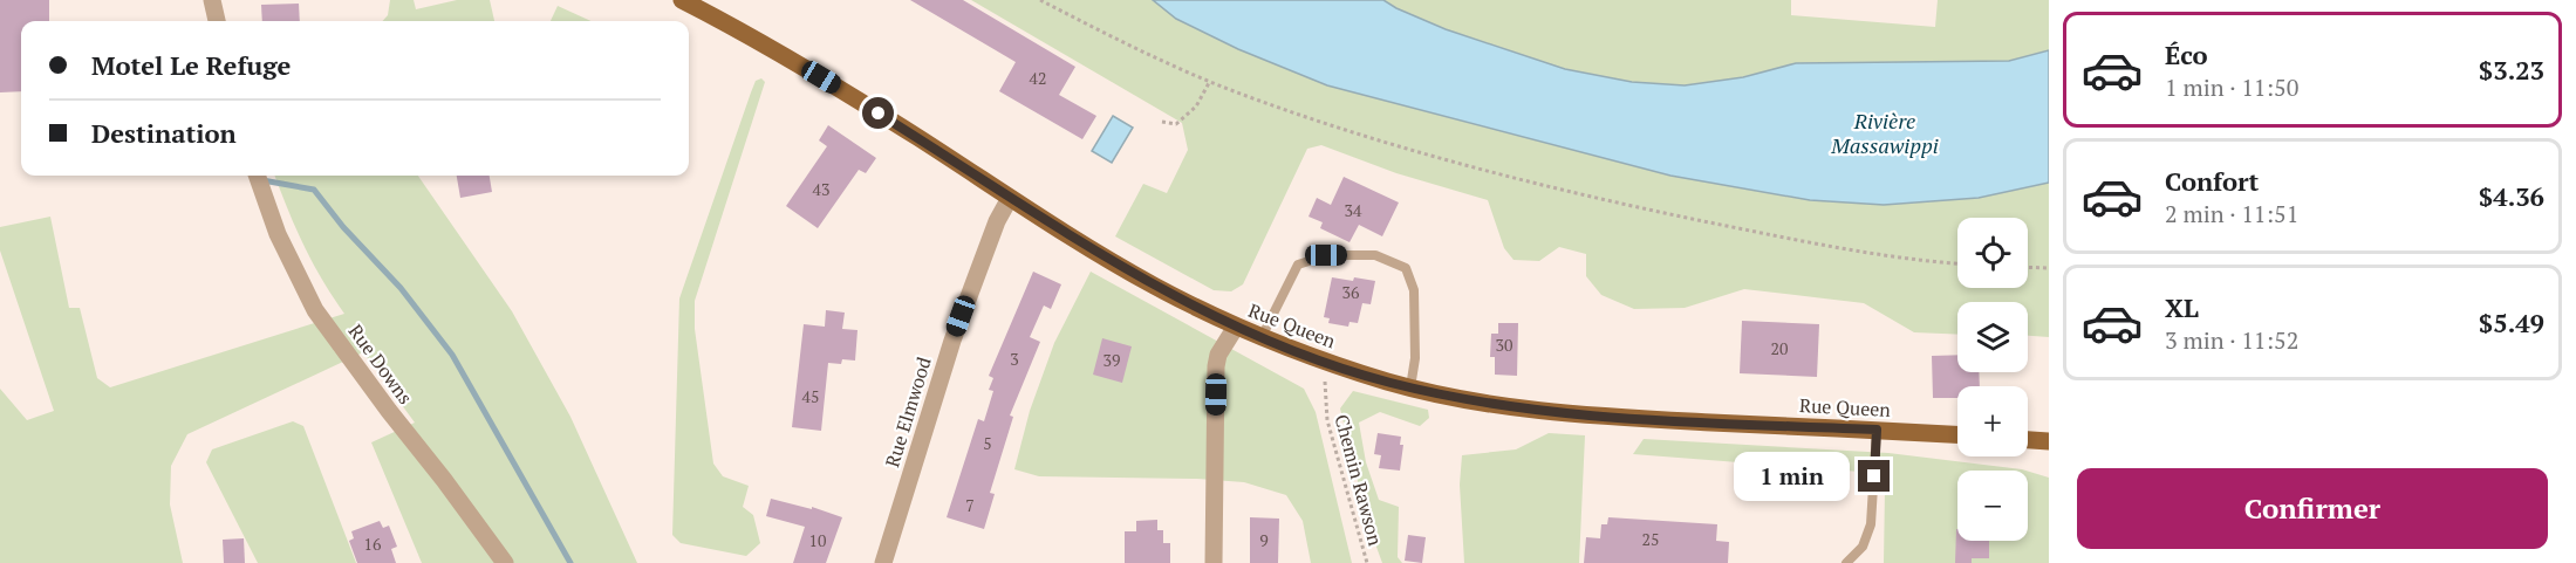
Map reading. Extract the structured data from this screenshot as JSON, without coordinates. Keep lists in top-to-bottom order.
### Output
{
  "streets": {
    "main road": ["Rue Queen"],
    "street": ["Rue Downs", "Rue Elmwood"],
    "path": ["Chemin Rawson"]
  },
  "crossings": [
    ["Rue Queen", "Rue Elmwood"],
    ["Rue Queen", "Chemin Rawson"]
  ],
  "water": ["Rivière Massawippi"],
  "house_numbers": [
    "42",
    "43",
    "34",
    "36",
    "30",
    "20",
    "3",
    "39",
    "45",
    "5",
    "7",
    "25",
    "10",
    "9",
    "16"
  ],
  "page": {
    "list": [
      {
        "name": "Éco",
        "note": "1 min · 11:50",
        "value": "$3.23"
      },
      {
        "name": "Confort",
        "note": "2 min · 11:51",
        "value": "$4.36"
      },
      {
        "name": "XL",
        "note": "3 min · 11:52",
        "value": "$5.49"
      }
    ],
    "banner": ["Motel Le Refuge", "Destination"],
    "map_buttons": ["+", "−"],
    "bubble": "1 min",
    "buttons": "Confirmer"
  }
}
